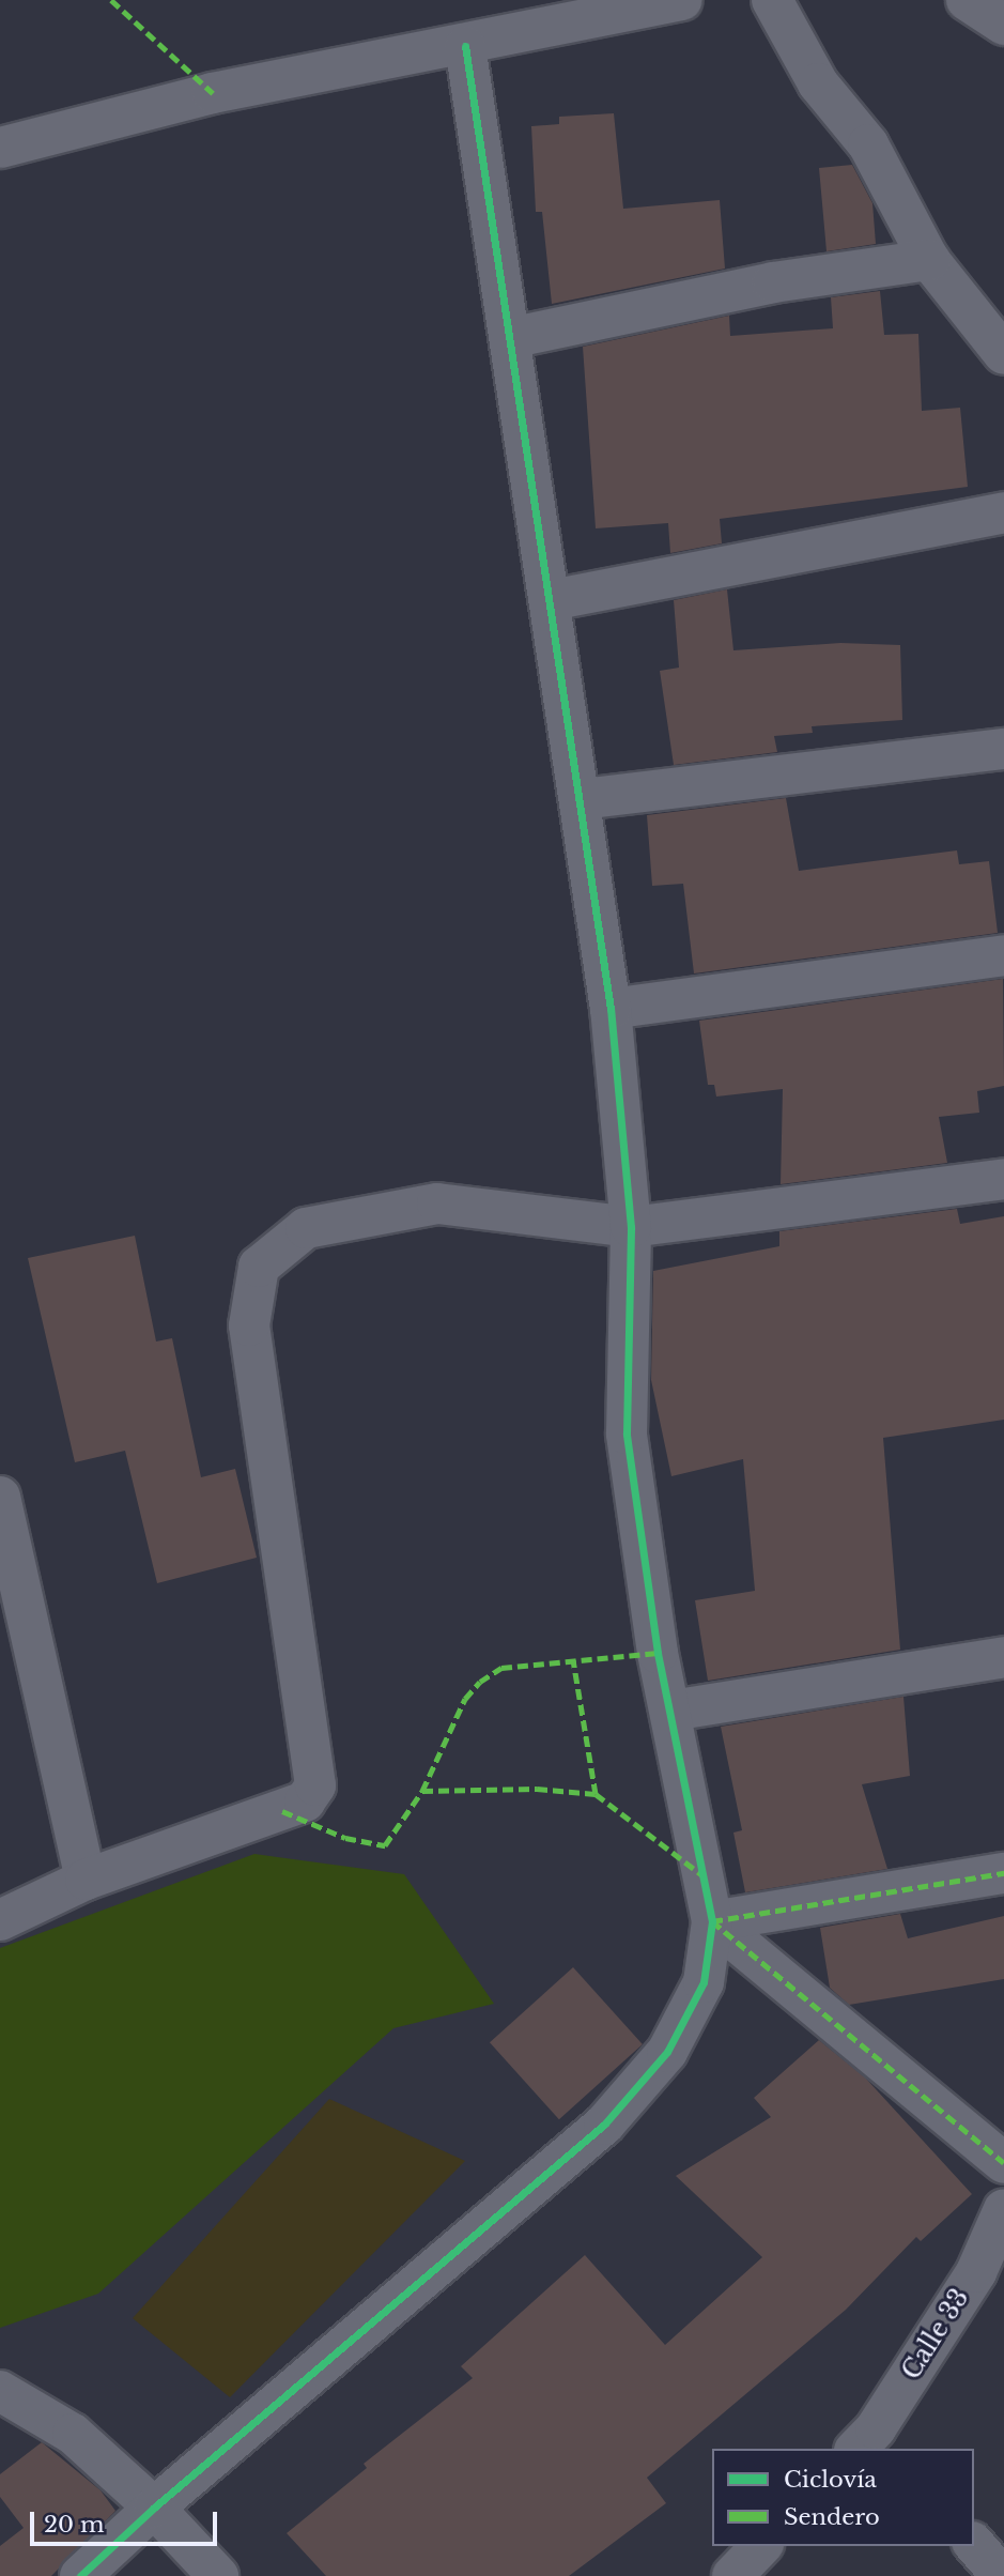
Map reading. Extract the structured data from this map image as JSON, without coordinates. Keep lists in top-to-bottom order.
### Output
{
  "streets": {
    "street": ["Calle 33"]
  },
  "legend": ["Ciclovía", "Sendero"],
  "scale_bar": "20 m"
}
